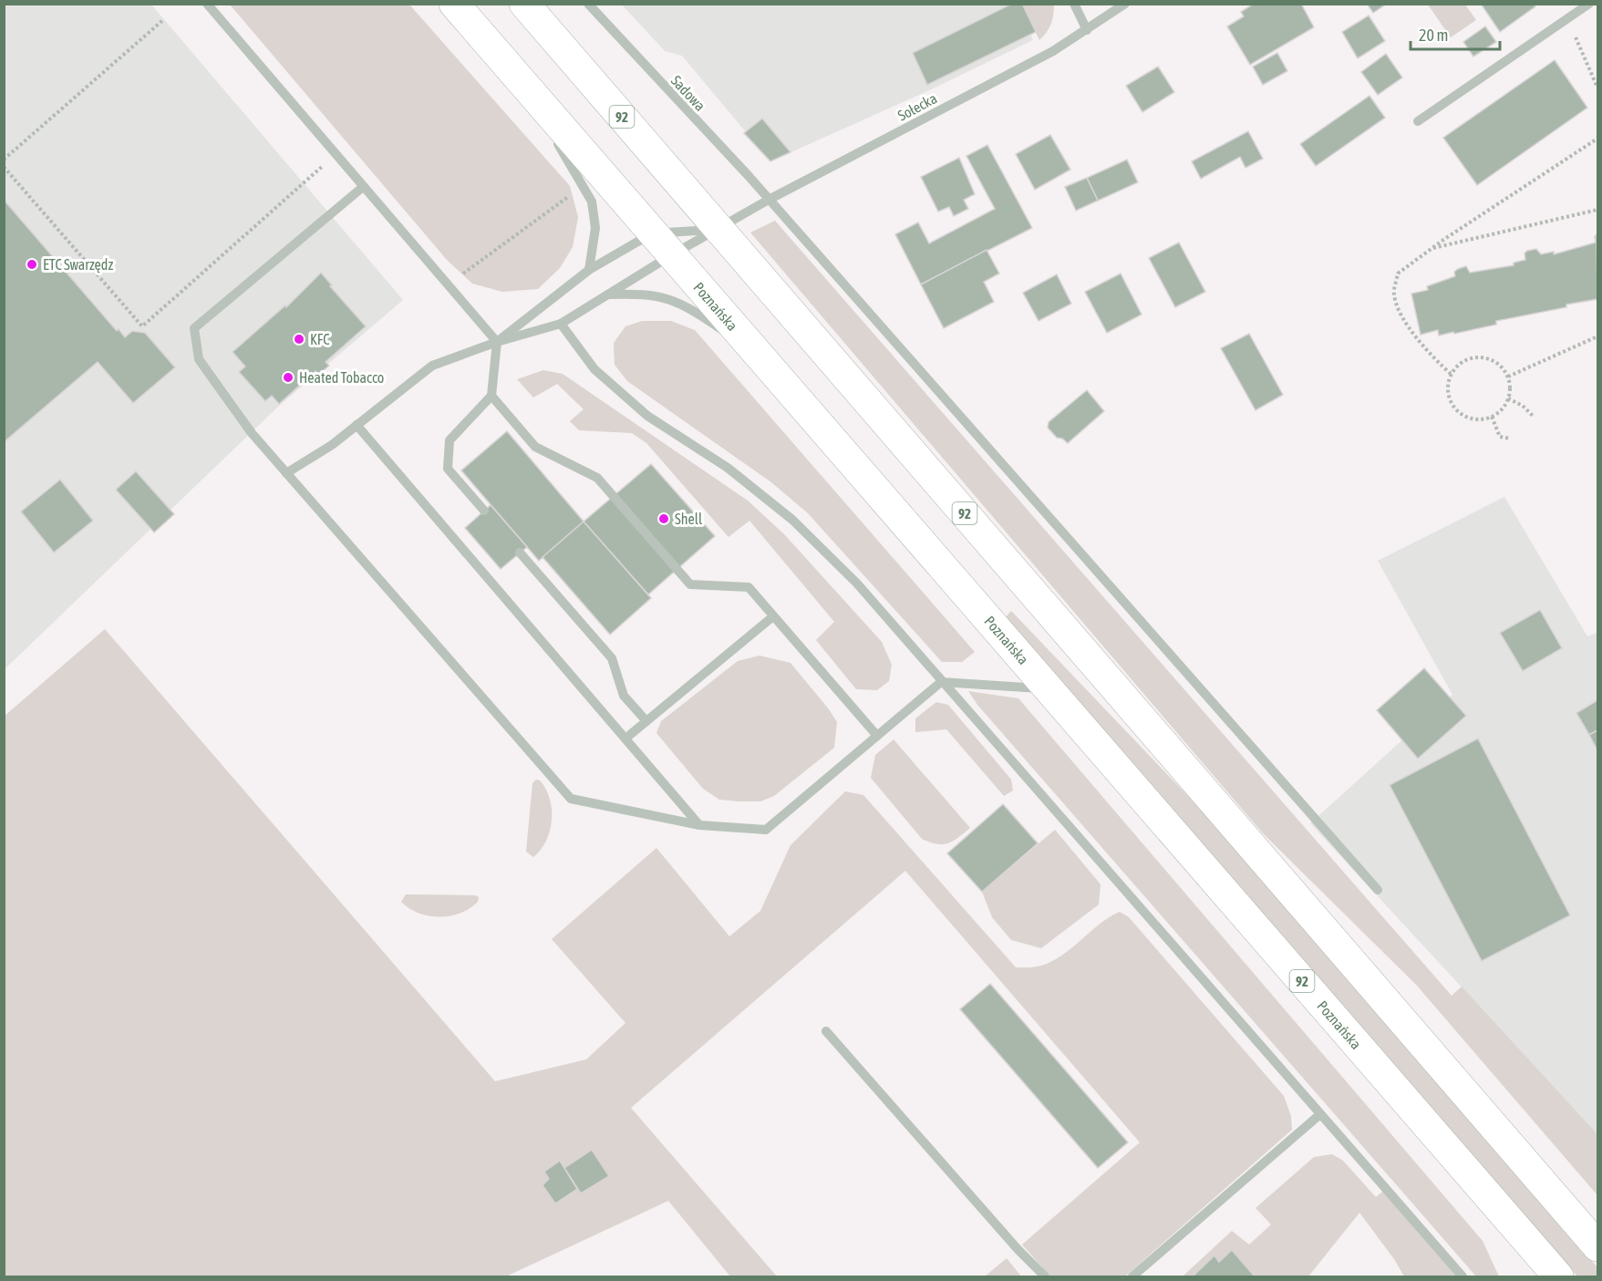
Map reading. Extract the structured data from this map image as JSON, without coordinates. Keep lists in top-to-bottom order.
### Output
{
  "streets": {
    "main road": ["92", "Poznańska"],
    "street": ["Sadowa", "Sołecka"]
  },
  "crossings": [
    ["Sadowa", "Sołecka"],
    ["Sołecka", "92"],
    ["Sołecka", "Poznańska"]
  ],
  "places": [
    "ETC Swarzędz",
    "KFC",
    "Heated Tobacco",
    "Shell"
  ],
  "scale_bar": "20 m"
}
